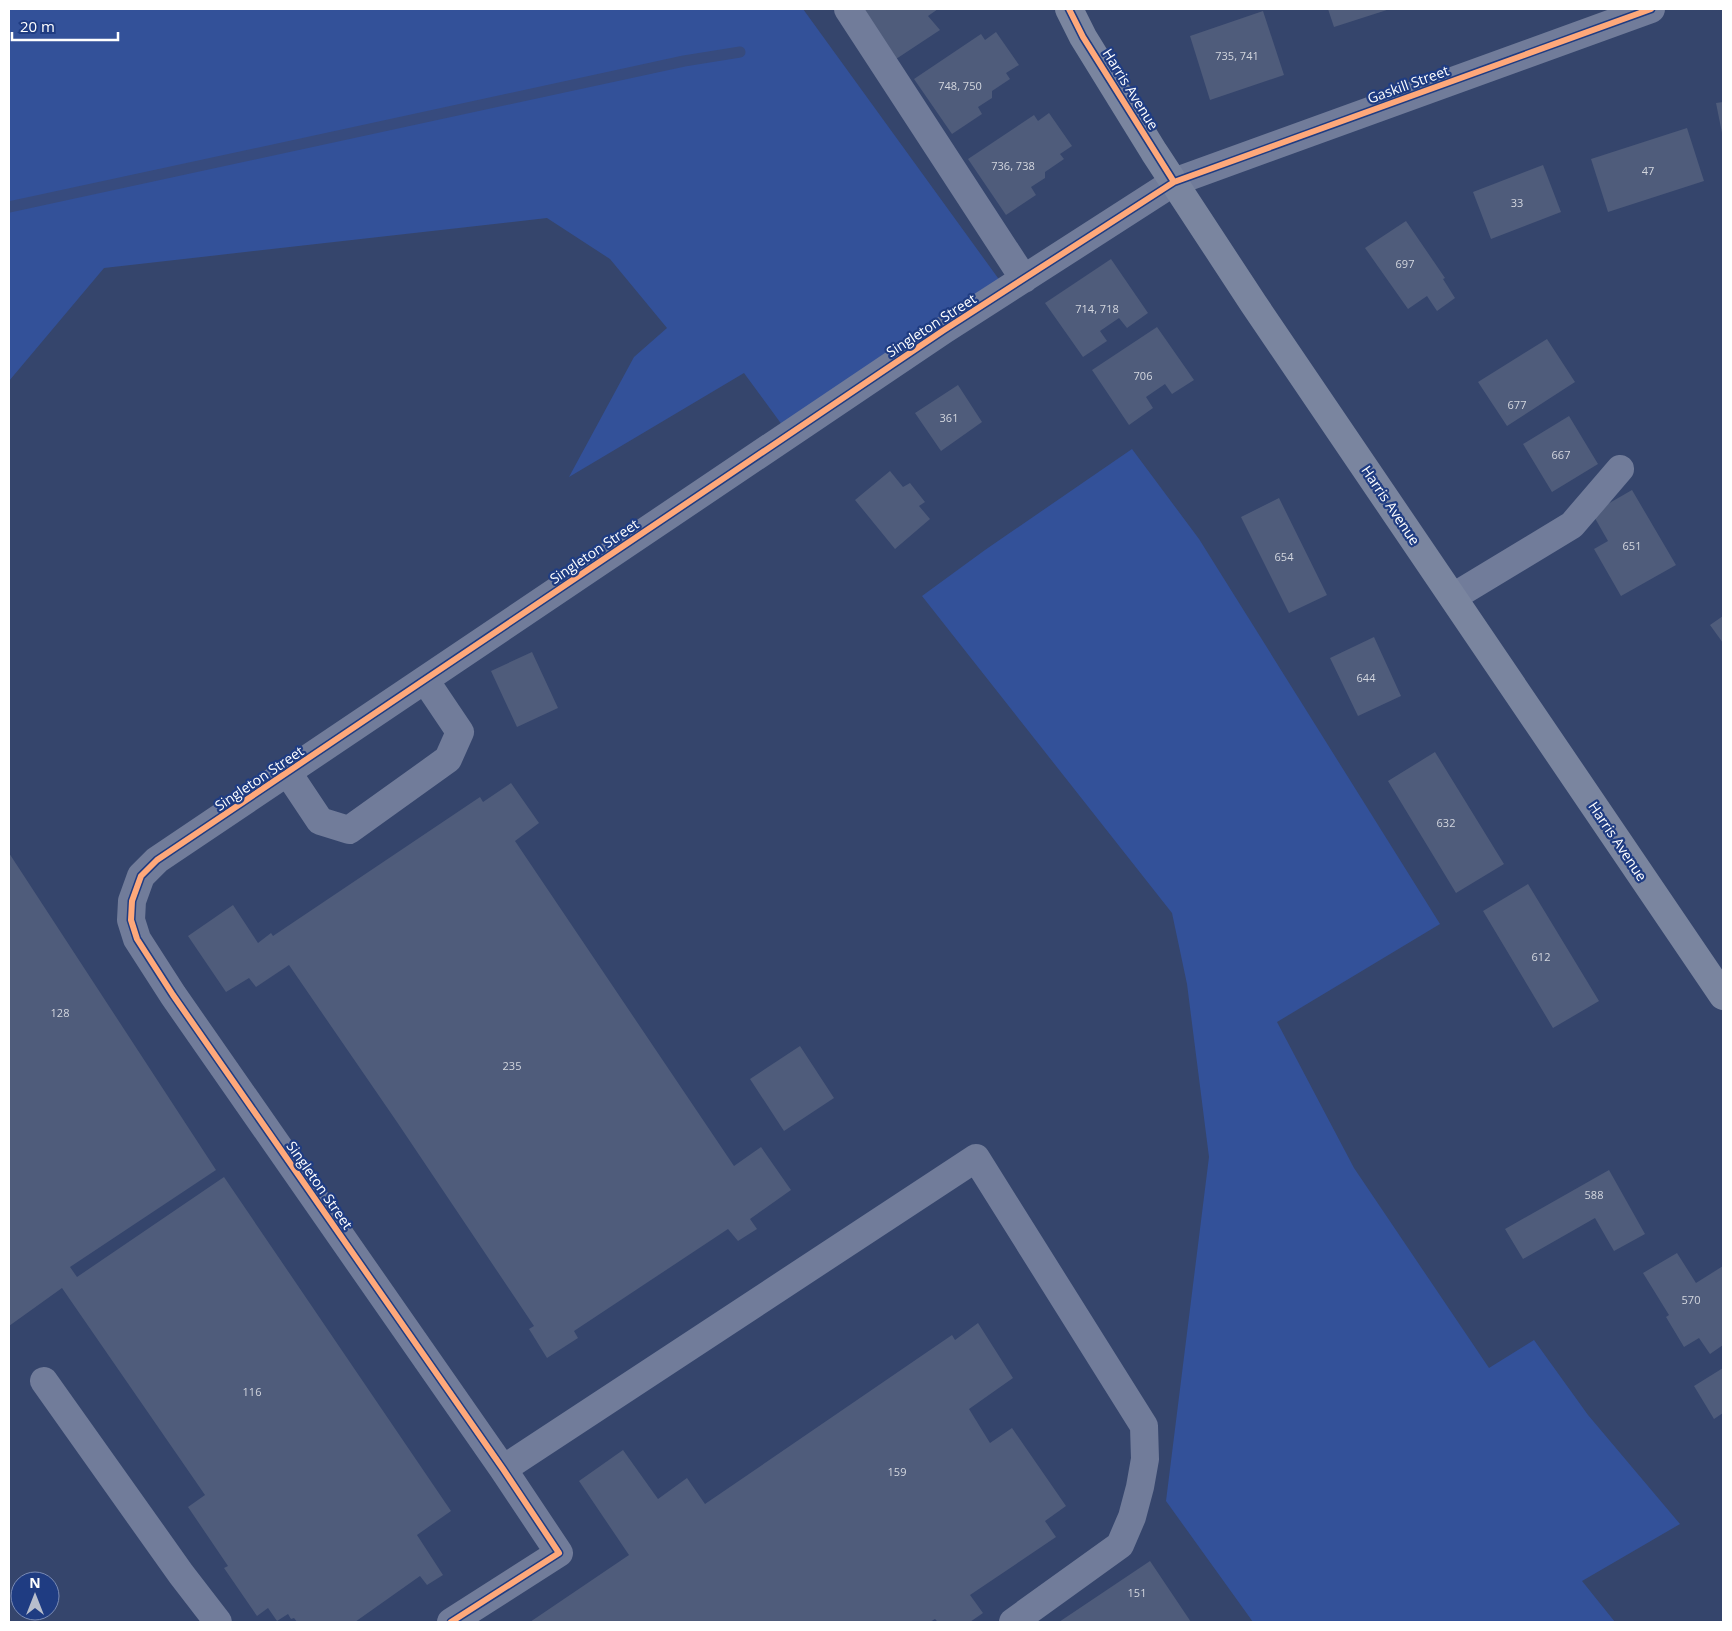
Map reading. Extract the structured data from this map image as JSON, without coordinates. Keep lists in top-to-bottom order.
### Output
{
  "streets": {
    "main road": ["Harris Avenue"],
    "street": ["Gaskill Street", "Singleton Street"]
  },
  "crossings": [
    ["Gaskill Street", "Harris Avenue"],
    ["Gaskill Street", "Singleton Street"],
    ["Harris Avenue", "Singleton Street"]
  ],
  "house_numbers": [
    "735, 741",
    "748, 750",
    "736, 738",
    "47",
    "33",
    "697",
    "714, 718",
    "706",
    "677",
    "361",
    "667",
    "651",
    "654",
    "644",
    "632",
    "612",
    "128",
    "235",
    "588",
    "570",
    "116",
    "159",
    "151"
  ],
  "scale_bar": "20 m",
  "north": "top"
}
